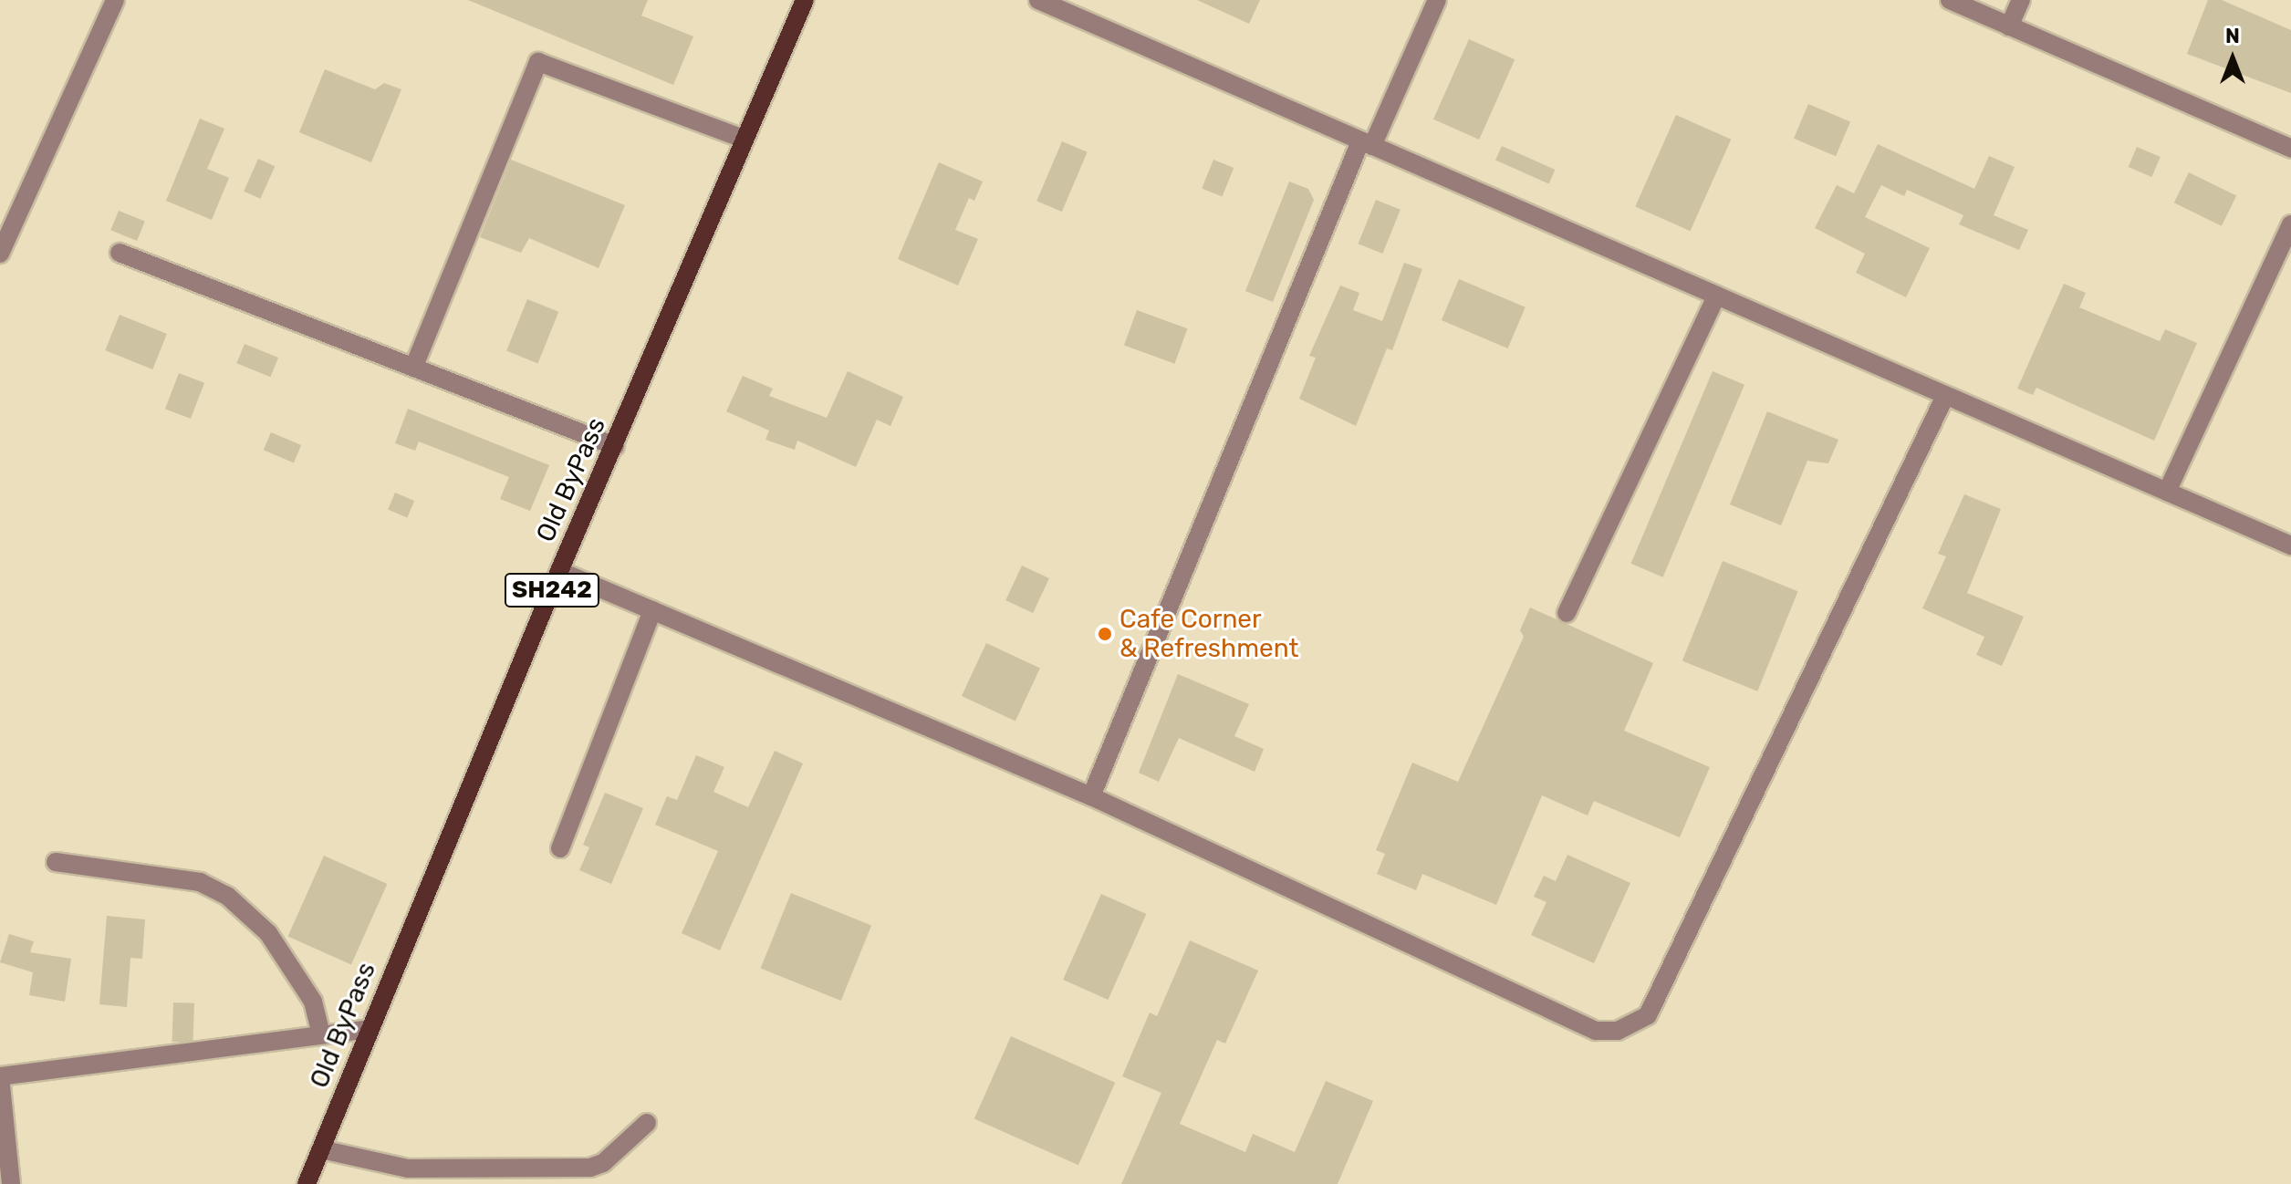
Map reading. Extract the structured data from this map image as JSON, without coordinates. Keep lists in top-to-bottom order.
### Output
{
  "streets": {
    "main road": ["Old ByPass", "SH242"]
  },
  "places": ["Cafe Corner & Refreshment"],
  "north": "top"
}
